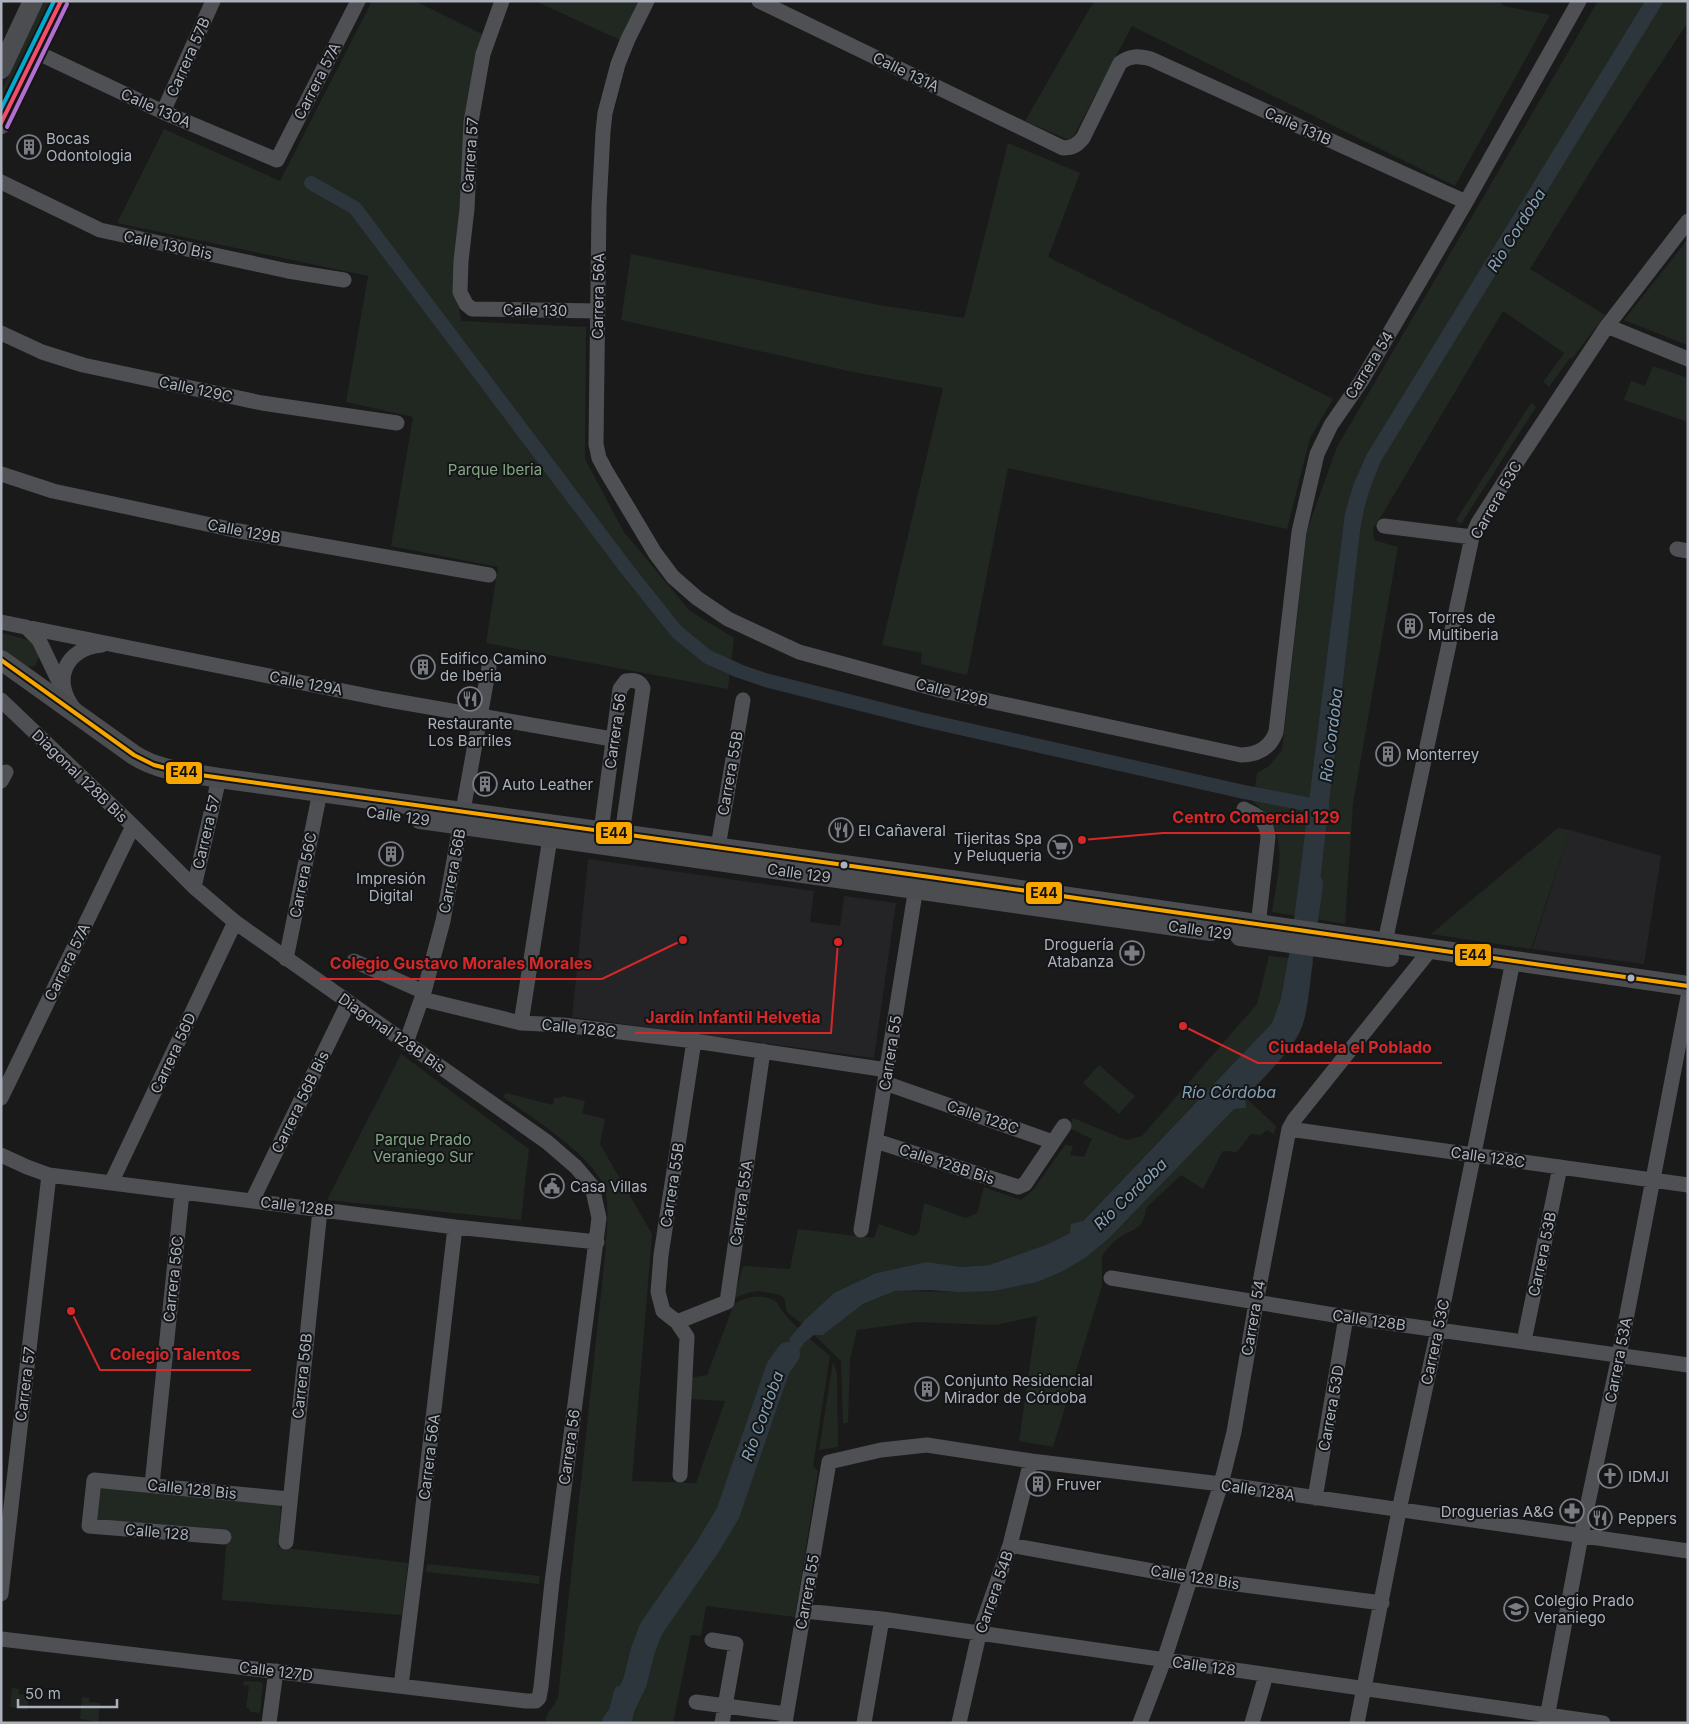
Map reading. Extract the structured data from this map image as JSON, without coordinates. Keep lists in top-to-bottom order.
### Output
{
  "streets": {
    "main road": ["Calle 129"],
    "street": [
      "Carrera 57B",
      "Calle 131A",
      "Carrera 57A",
      "Calle 130A",
      "Calle 131B",
      "Carrera 57",
      "Calle 130 Bis",
      "Carrera 56A",
      "Calle 130",
      "Carrera 54",
      "Calle 129C",
      "Carrera 53C",
      "Calle 129B",
      "Calle 129A",
      "Carrera 56",
      "Carrera 55B",
      "Diagonal 128B Bis",
      "Carrera 56B",
      "Carrera 56C",
      "Calle 128C",
      "Carrera 56D",
      "Carrera 55",
      "Carrera 56B Bis",
      "Calle 128B Bis",
      "Carrera 55A",
      "Calle 128B",
      "Carrera 53B",
      "Carrera 53A",
      "Carrera 53D",
      "Calle 128 Bis",
      "Calle 128A",
      "Calle 128",
      "Carrera 54B",
      "Calle 127D"
    ]
  },
  "crossings": [
    ["Carrera 57B", "Calle 130A"],
    ["Calle 131A", "Calle 131B"],
    ["Carrera 57A", "Calle 130A"],
    ["Carrera 57A", "Diagonal 128B Bis"],
    ["Calle 131B", "Carrera 54"],
    ["Carrera 57", "Calle 130"],
    ["Carrera 57", "Diagonal 128B Bis"],
    ["Carrera 57", "Calle 129"],
    ["Carrera 57", "Calle 128B"],
    ["Carrera 56A", "Calle 130"],
    ["Carrera 56A", "Calle 129B"],
    ["Carrera 56A", "Calle 128B"],
    ["Carrera 56A", "Calle 127D"],
    ["Carrera 54", "Calle 129B"],
    ["Carrera 54", "Calle 129"],
    ["Carrera 54", "Calle 128C"],
    ["Carrera 54", "Calle 128B"],
    ["Carrera 54", "Calle 128 Bis"],
    ["Carrera 54", "Calle 128A"],
    ["Carrera 54", "Calle 128"],
    ["Carrera 53C", "Calle 129"],
    ["Carrera 53C", "Calle 128C"],
    ["Carrera 53C", "Calle 128B"],
    ["Carrera 53C", "Calle 128 Bis"],
    ["Carrera 53C", "Calle 128A"],
    ["Carrera 53C", "Calle 128"],
    ["Calle 129A", "Carrera 56"],
    ["Calle 129A", "Carrera 56B"],
    ["Carrera 56", "Diagonal 128B Bis"],
    ["Carrera 56", "Calle 129"],
    ["Carrera 56", "Calle 128B"],
    ["Carrera 56", "Calle 127D"],
    ["Carrera 55B", "Calle 129"],
    ["Carrera 55B", "Calle 128C"],
    ["Carrera 55B", "Carrera 55A"],
    ["Diagonal 128B Bis", "Carrera 56B"],
    ["Diagonal 128B Bis", "Carrera 56C"],
    ["Diagonal 128B Bis", "Carrera 56D"],
    ["Diagonal 128B Bis", "Carrera 56B Bis"],
    ["Calle 129", "Carrera 56B"],
    ["Calle 129", "Carrera 56C"],
    ["Calle 129", "Carrera 55"],
    ["Calle 129", "Carrera 53A"],
    ["Carrera 56B", "Calle 128C"],
    ["Carrera 56B", "Calle 128B"],
    ["Carrera 56B", "Calle 128 Bis"],
    ["Carrera 56C", "Calle 128B"],
    ["Carrera 56C", "Calle 128 Bis"],
    ["Calle 128C", "Carrera 55"],
    ["Calle 128C", "Calle 128B Bis"],
    ["Calle 128C", "Carrera 55A"],
    ["Calle 128C", "Carrera 53B"],
    ["Calle 128C", "Carrera 53A"],
    ["Carrera 56D", "Calle 128B"],
    ["Carrera 55", "Calle 128B Bis"],
    ["Carrera 55", "Calle 128A"],
    ["Carrera 55", "Calle 128"],
    ["Carrera 56B Bis", "Calle 128B"],
    ["Calle 128B", "Carrera 53B"],
    ["Calle 128B", "Carrera 53A"],
    ["Calle 128B", "Carrera 53D"],
    ["Carrera 53A", "Calle 128A"],
    ["Carrera 53A", "Calle 128"],
    ["Carrera 53D", "Calle 128A"],
    ["Calle 128 Bis", "Calle 128"],
    ["Calle 128 Bis", "Carrera 54B"],
    ["Calle 128A", "Carrera 54B"],
    ["Calle 128", "Carrera 54B"]
  ],
  "water": ["Rio Cordoba", "Río Cordoba", "Río Córdoba"],
  "parks": ["Parque Iberia", "Parque Prado Veraniego Sur"],
  "places": {
    "building": [
      "Bocas Odontologia",
      "Torres de Multiberia",
      "Edifico Camino de Iberia",
      "Monterrey",
      "Auto Leather",
      "Impresión Digital",
      "Conjunto Residencial Mirador de Córdoba",
      "Fruver"
    ],
    "restaurant": ["Restaurante Los Barriles", "El Cañaveral", "Peppers"],
    "other": [
      "Centro Comercial 129",
      "Colegio Gustavo Morales Morales",
      "Jardín Infantil Helvetia",
      "Ciudadela el Poblado",
      "Colegio Talentos"
    ],
    "supermarket": ["Tijeritas Spa y Peluqueria"],
    "pharmacy": ["Droguería Atabanza", "Droguerias A&G"],
    "public building": ["Casa Villas"],
    "church": ["IDMJI"],
    "school or university": ["Colegio Prado Veraniego"]
  },
  "lines": ["transit line E44"],
  "scale_bar": "50 m"
}
